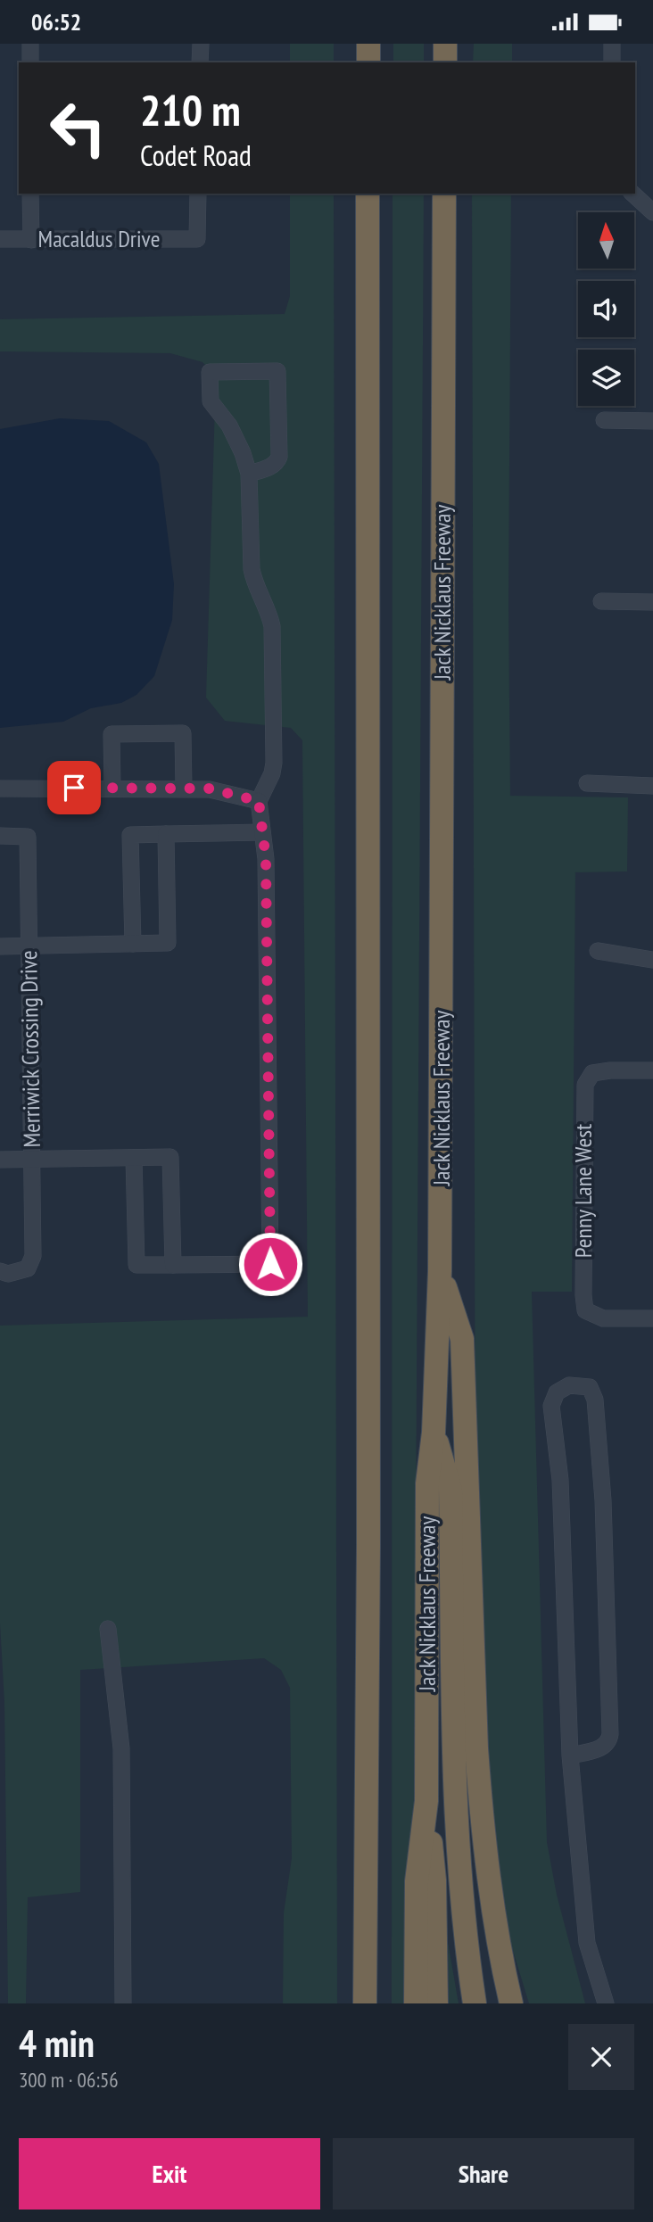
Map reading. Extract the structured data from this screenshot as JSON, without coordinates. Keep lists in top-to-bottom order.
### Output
{
  "streets": {
    "highway": ["Jack Nicklaus Freeway"],
    "street": ["Macaldus Drive", "Merriwick Crossing Drive", "Penny Lane West"]
  },
  "north": "top",
  "page": {
    "status": "06:52",
    "turn": ["210 m", "Codet Road"],
    "heading": ["4 min", "300 m · 06:56"],
    "buttons": ["Exit", "Share"]
  }
}
